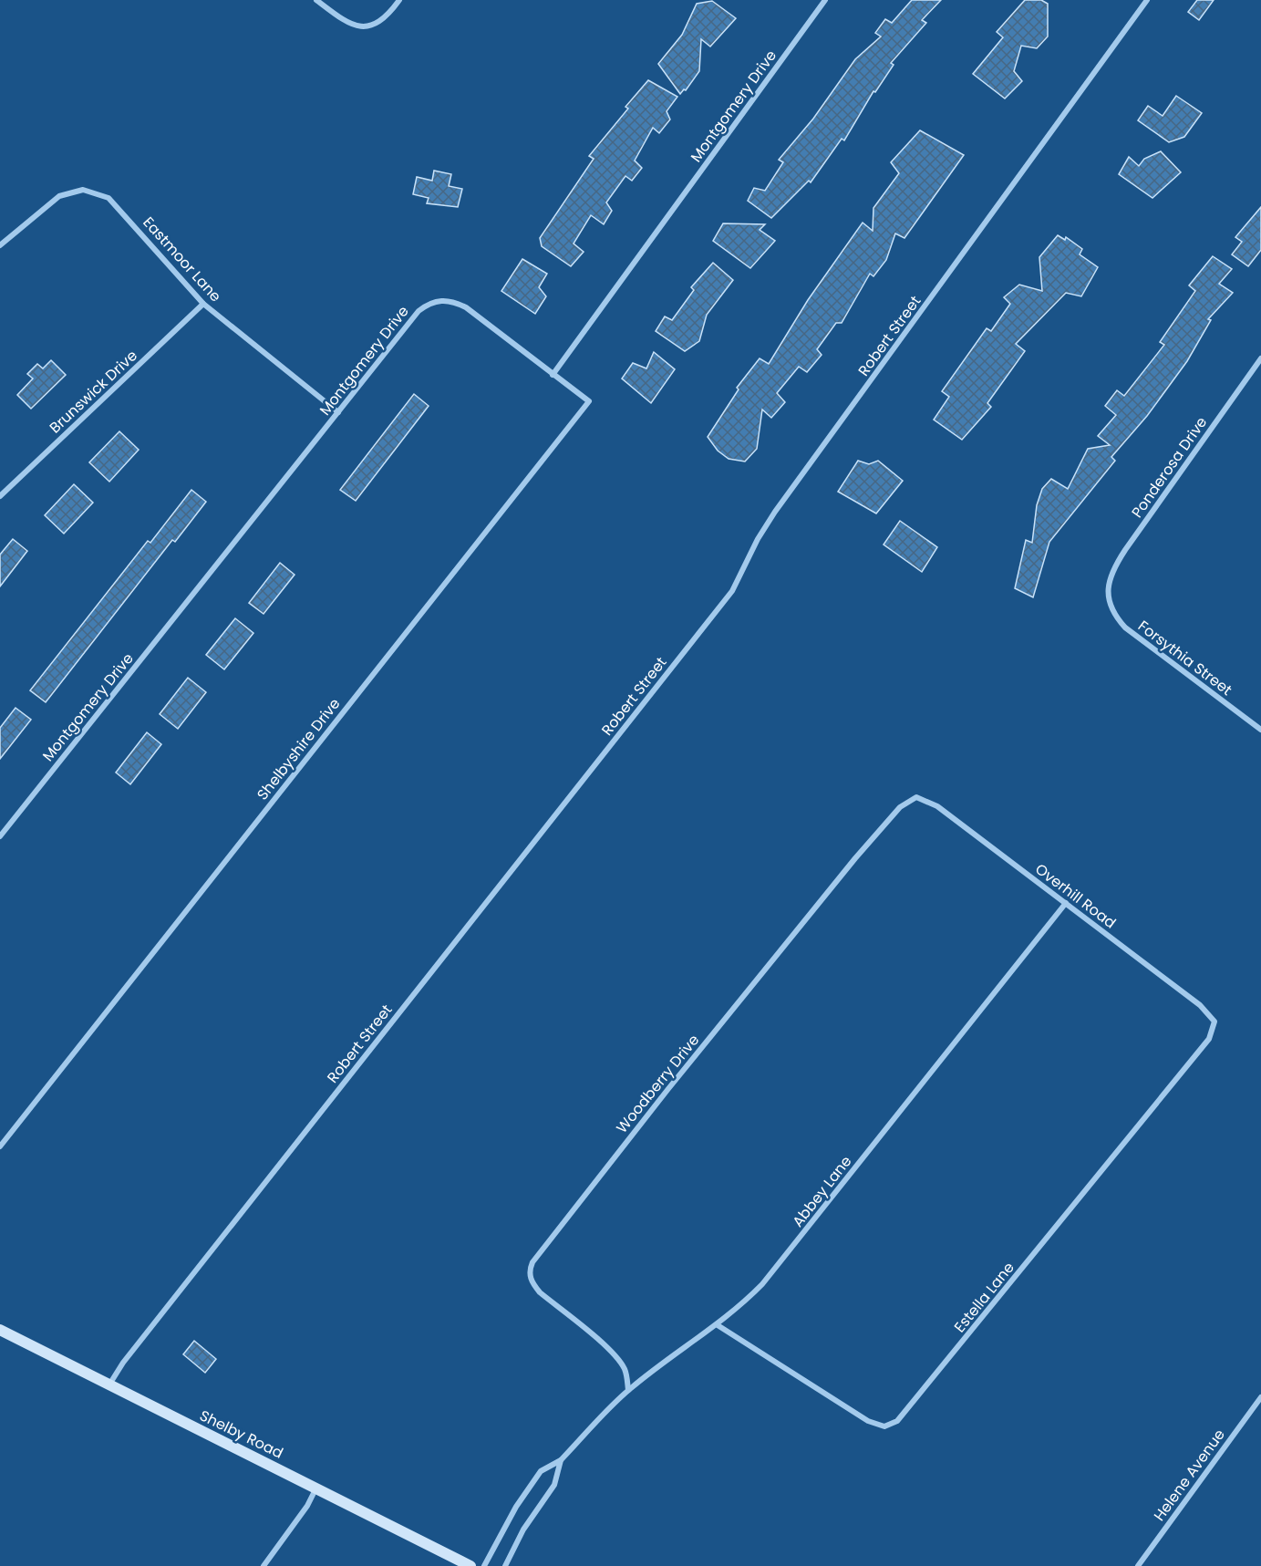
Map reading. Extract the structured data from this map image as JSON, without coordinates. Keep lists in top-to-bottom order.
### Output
{
  "streets": {
    "street": [
      "Montgomery Drive",
      "Eastmoor Lane",
      "Robert Street",
      "Brunswick Drive",
      "Ponderosa Drive",
      "Forsythia Street",
      "Shelbyshire Drive",
      "Overhill Road",
      "Woodberry Drive",
      "Abbey Lane",
      "Estella Lane",
      "Shelby Road",
      "Helene Avenue"
    ]
  },
  "crossings": [
    ["Montgomery Drive", "Eastmoor Lane"],
    ["Montgomery Drive", "Shelbyshire Drive"],
    ["Eastmoor Lane", "Brunswick Drive"],
    ["Robert Street", "Shelby Road"],
    ["Ponderosa Drive", "Forsythia Street"],
    ["Overhill Road", "Woodberry Drive"],
    ["Overhill Road", "Abbey Lane"],
    ["Overhill Road", "Estella Lane"],
    ["Woodberry Drive", "Abbey Lane"],
    ["Abbey Lane", "Estella Lane"]
  ]
}
